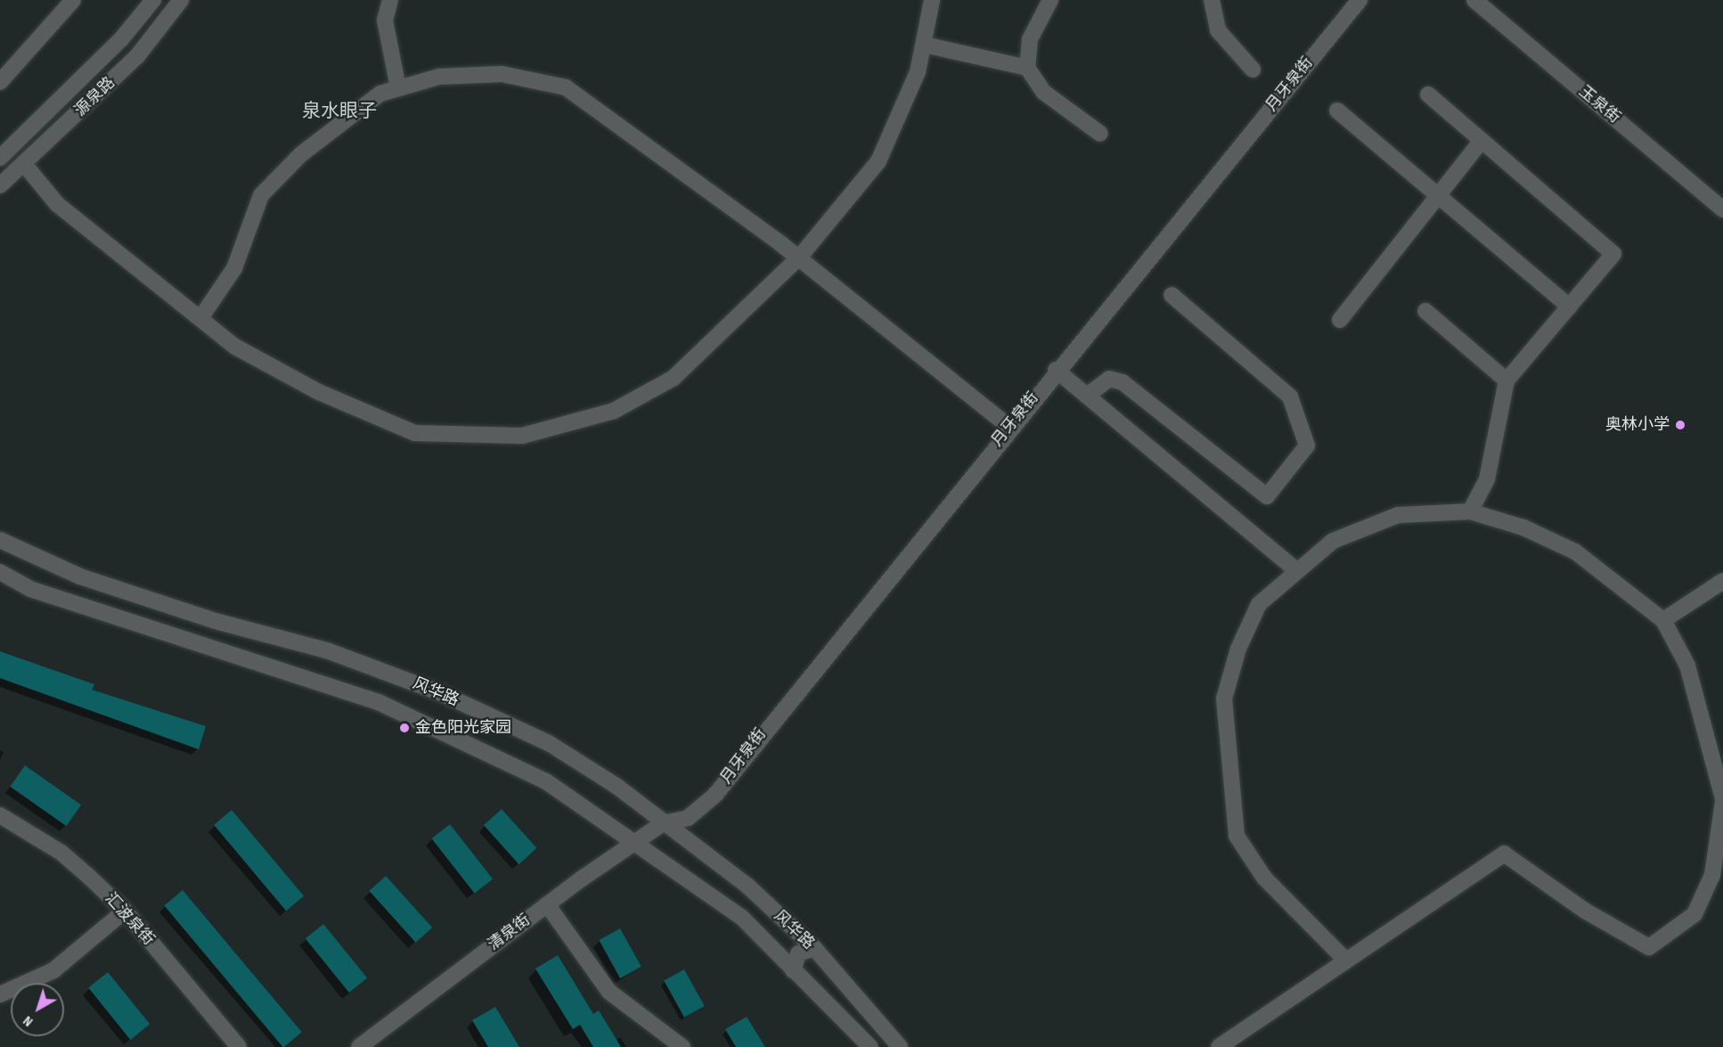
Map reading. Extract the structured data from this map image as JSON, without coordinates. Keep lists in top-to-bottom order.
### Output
{
  "streets": {
    "street": [
      "月牙泉街",
      "源泉路",
      "玉泉街",
      "风华路",
      "汇波泉街",
      "清泉街"
    ]
  },
  "crossings": [
    ["月牙泉街", "风华路"],
    ["月牙泉街", "清泉街"],
    ["风华路", "清泉街"]
  ],
  "districts": ["泉水眼子"],
  "places": ["奥林小学", "金色阳光家园"],
  "north": "bottom left"
}
